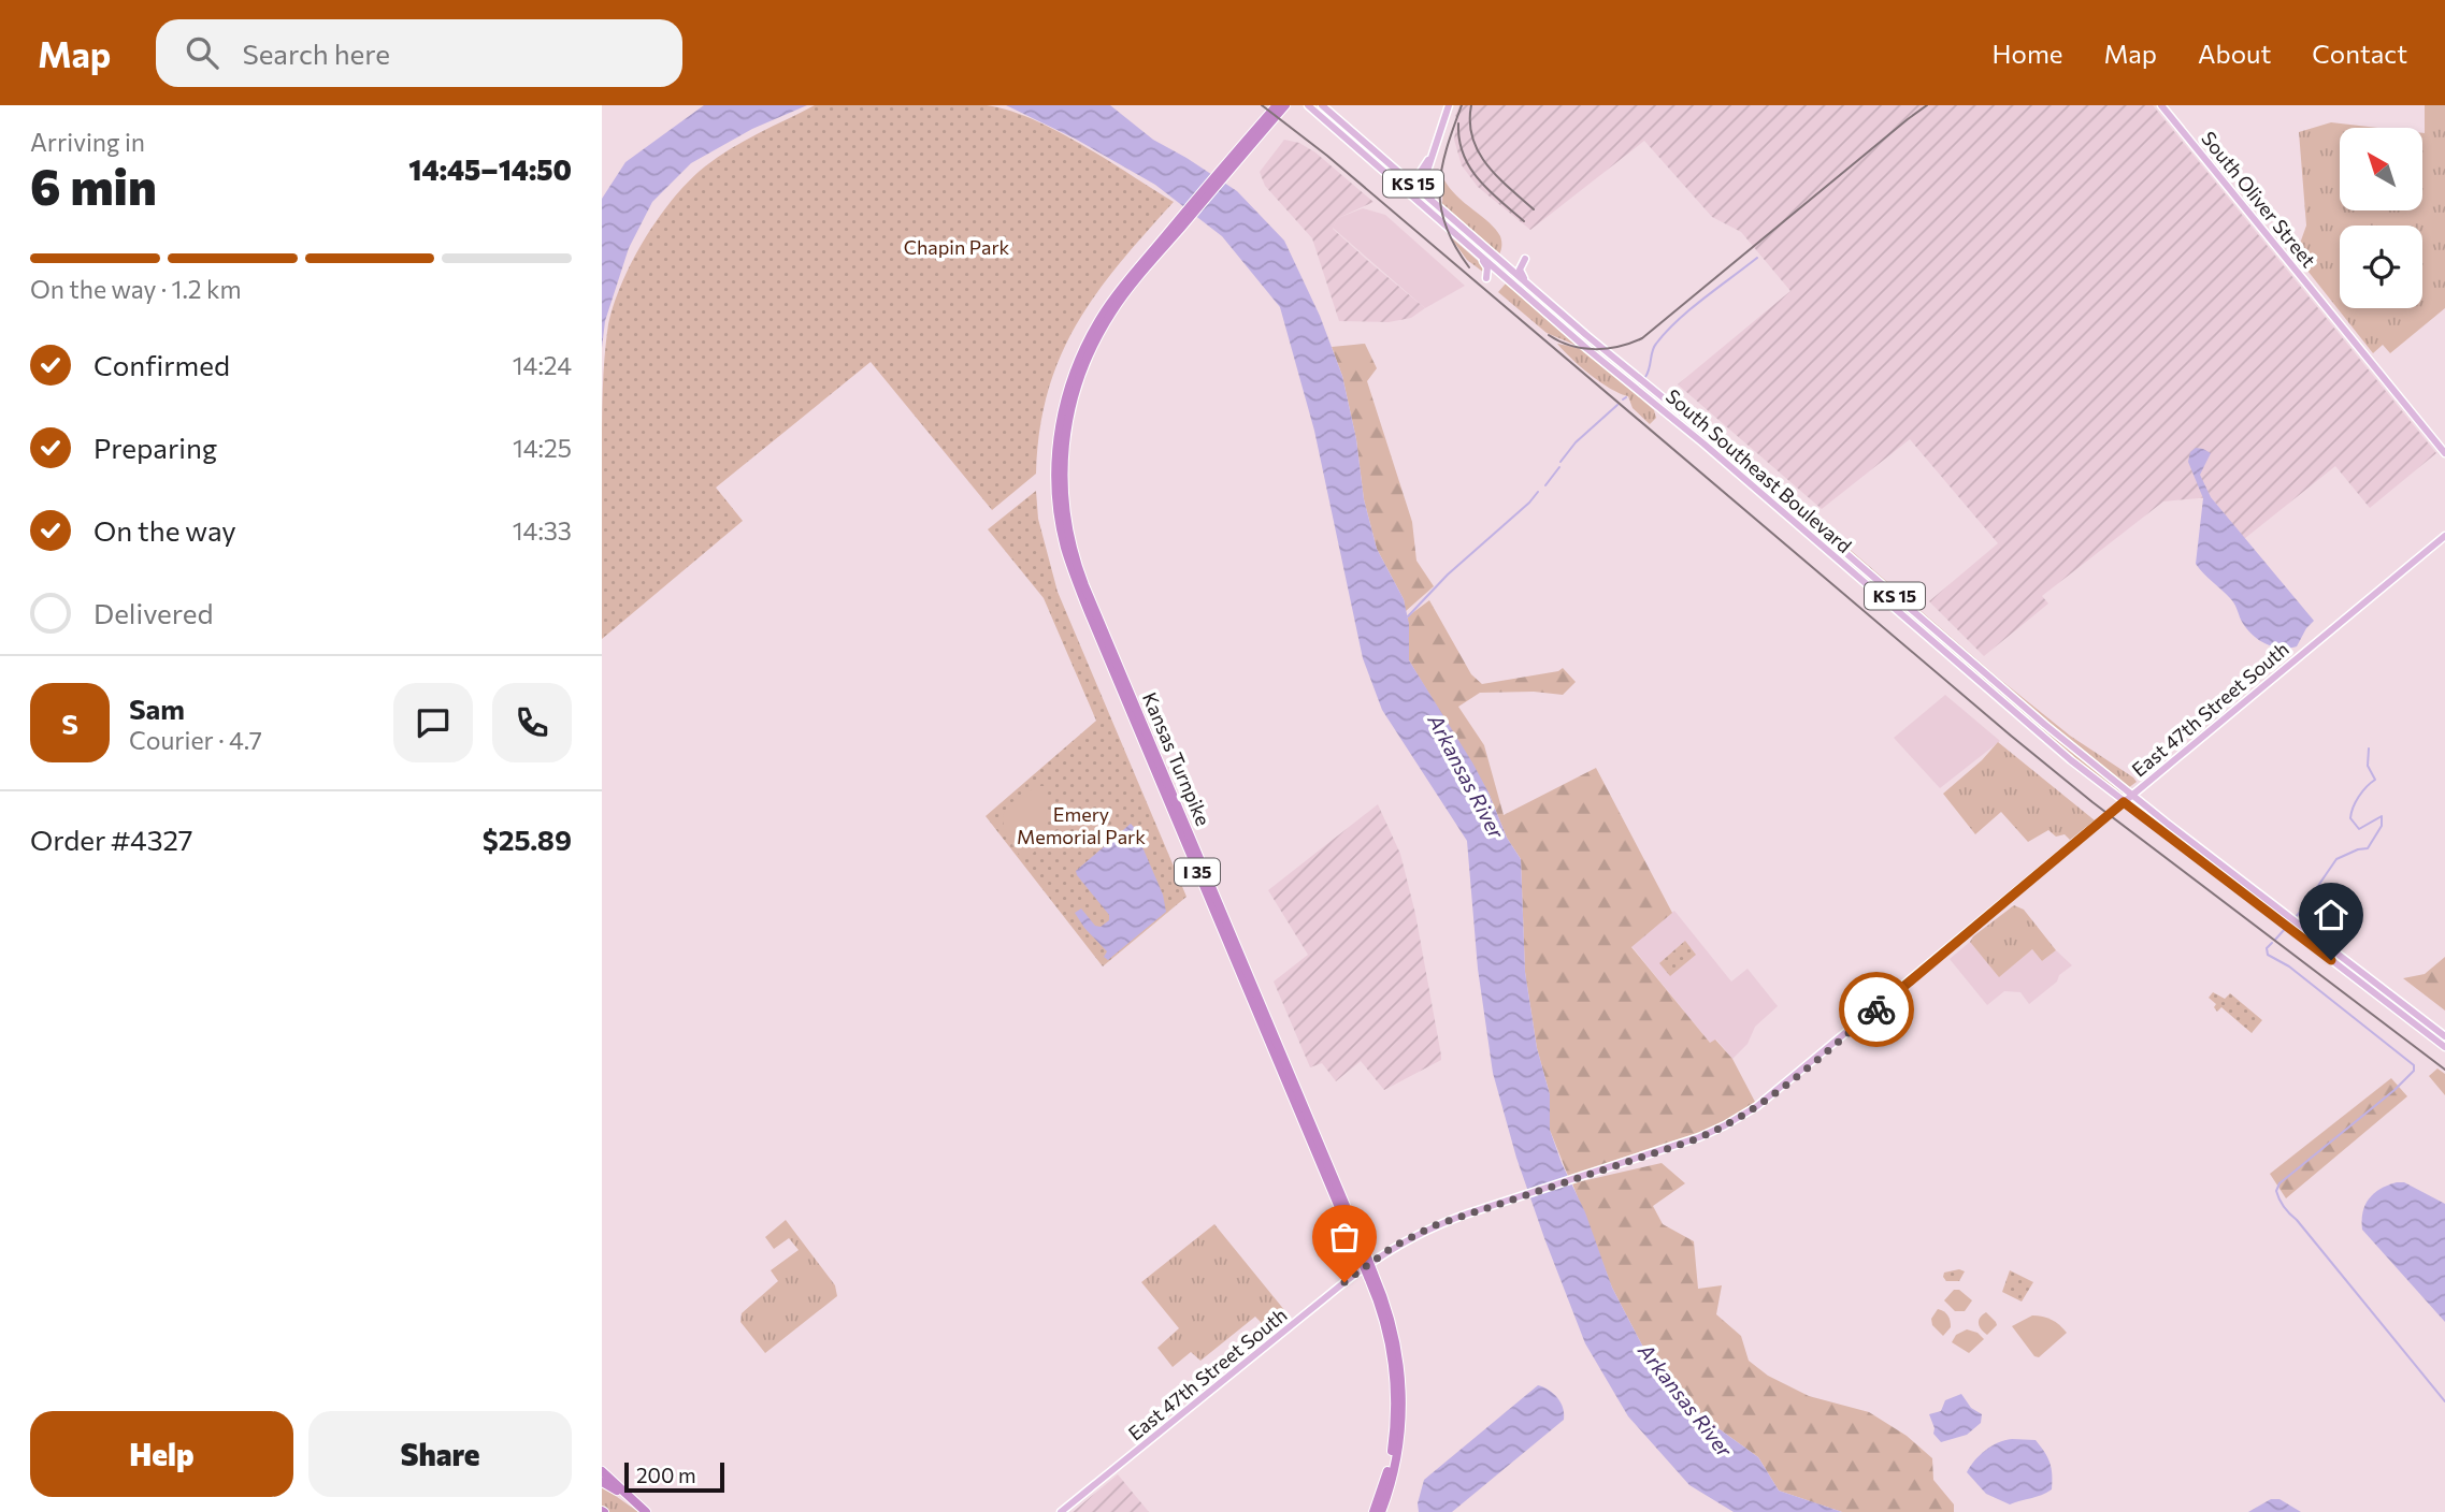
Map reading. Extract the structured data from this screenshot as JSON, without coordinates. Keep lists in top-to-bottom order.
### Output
{
  "streets": {
    "highway": ["Kansas Turnpike", "I 35"],
    "main road": [
      "KS 15",
      "South Oliver Street",
      "South Southeast Boulevard",
      "East 47th Street South"
    ]
  },
  "crossings": [
    ["South Southeast Boulevard", "East 47th Street South"]
  ],
  "water": ["Arkansas River"],
  "parks": ["Chapin Park", "Emery Memorial Park"],
  "scale_bar": "200 m",
  "north": "top left",
  "page": {
    "header": "Map",
    "search": "Search here",
    "nav": [
      "Home",
      "Map",
      "About",
      "Contact"
    ],
    "heading": ["6 min", "Arriving in", "14:45–14:50"],
    "panel": [
      "Sam",
      "Courier · 4.7",
      "Order #4327",
      "$25.89"
    ],
    "bar": "On the way · 1.2 km",
    "list": [
      ["Confirmed", "14:24"],
      ["Preparing", "14:25"],
      ["On the way", "14:33"],
      "Delivered"
    ],
    "round": "S",
    "buttons": ["Help", "Share"],
    "scale": "200 m"
  }
}
